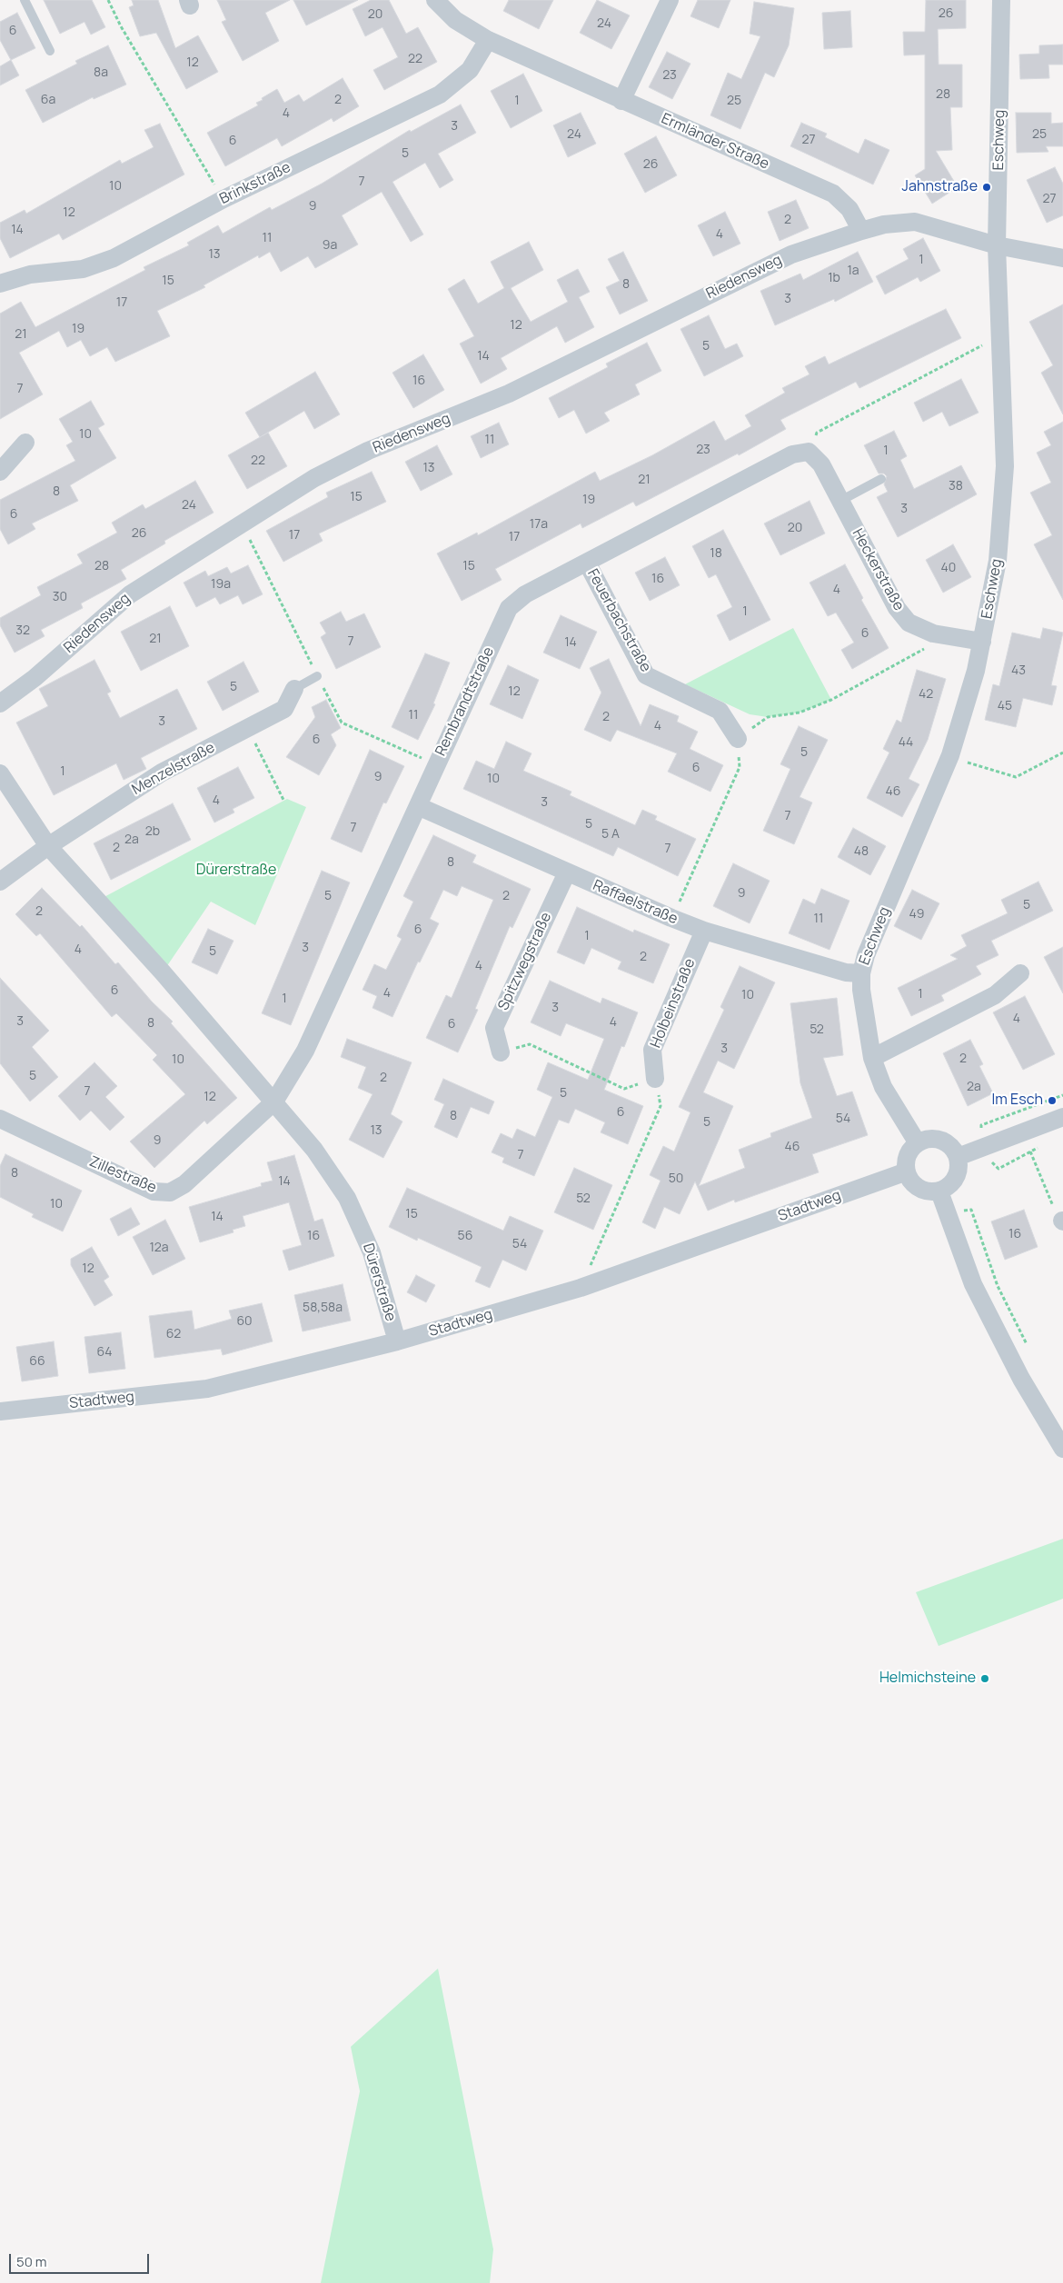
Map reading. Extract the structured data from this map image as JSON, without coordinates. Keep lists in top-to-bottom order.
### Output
{
  "streets": {
    "street": [
      "Eschweg",
      "Ermländer Straße",
      "Brinkstraße",
      "Riedensweg",
      "Heckerstraße",
      "Feuerbachstraße",
      "Rembrandtstraße",
      "Menzelstraße",
      "Raffaelstraße",
      "Spitzwegstraße",
      "Holbeinstraße",
      "Zillestraße",
      "Stadtweg",
      "Dürerstraße"
    ]
  },
  "crossings": [
    ["Eschweg", "Heckerstraße"],
    ["Eschweg", "Raffaelstraße"],
    ["Eschweg", "Stadtweg"],
    ["Ermländer Straße", "Brinkstraße"],
    ["Ermländer Straße", "Riedensweg"],
    ["Heckerstraße", "Rembrandtstraße"],
    ["Feuerbachstraße", "Rembrandtstraße"],
    ["Rembrandtstraße", "Raffaelstraße"],
    ["Rembrandtstraße", "Zillestraße"],
    ["Rembrandtstraße", "Dürerstraße"],
    ["Menzelstraße", "Dürerstraße"],
    ["Raffaelstraße", "Spitzwegstraße"],
    ["Raffaelstraße", "Holbeinstraße"],
    ["Zillestraße", "Dürerstraße"],
    ["Stadtweg", "Dürerstraße"]
  ],
  "parks": ["Dürerstraße"],
  "places": ["Jahnstraße", "Im Esch", "Helmichsteine"],
  "house_numbers": [
    "26",
    "20",
    "24",
    "6",
    "22",
    "12",
    "8a",
    "23",
    "28",
    "6a",
    "2",
    "1",
    "25",
    "4",
    "3",
    "24",
    "25",
    "27",
    "6",
    "5",
    "26",
    "7",
    "10",
    "27",
    "9",
    "12",
    "2",
    "14",
    "4",
    "11",
    "9a",
    "13",
    "1",
    "1a",
    "1b",
    "15",
    "8",
    "3",
    "17",
    "12",
    "19",
    "21",
    "5",
    "14",
    "16",
    "7",
    "10",
    "11",
    "23",
    "1",
    "22",
    "13",
    "21",
    "38",
    "8",
    "15",
    "19",
    "24",
    "3",
    "6",
    "17a",
    "20",
    "26",
    "17",
    "17",
    "18",
    "28",
    "15",
    "40",
    "16",
    "19a",
    "4",
    "30",
    "1",
    "32",
    "6",
    "21",
    "7",
    "14",
    "43",
    "5",
    "12",
    "42",
    "45",
    "11",
    "2",
    "3",
    "4",
    "6",
    "44",
    "5",
    "6",
    "1",
    "9",
    "10",
    "46",
    "4",
    "3",
    "7",
    "5",
    "7",
    "2b",
    "5 A",
    "2a",
    "2",
    "7",
    "48",
    "8",
    "9",
    "5",
    "2",
    "5",
    "2",
    "49",
    "11",
    "6",
    "1",
    "3",
    "4",
    "5",
    "2",
    "4",
    "6",
    "4",
    "1",
    "10",
    "1",
    "3",
    "4",
    "3",
    "4",
    "8",
    "6",
    "52",
    "3",
    "2",
    "10",
    "5",
    "2",
    "2a",
    "7",
    "5",
    "12",
    "6",
    "8",
    "54",
    "5",
    "13",
    "9",
    "46",
    "7",
    "8",
    "50",
    "14",
    "52",
    "10",
    "15",
    "14",
    "16",
    "16",
    "56",
    "54",
    "12a",
    "12",
    "58,58a",
    "60",
    "62",
    "64",
    "66"
  ],
  "scale_bar": "50 m"
}
